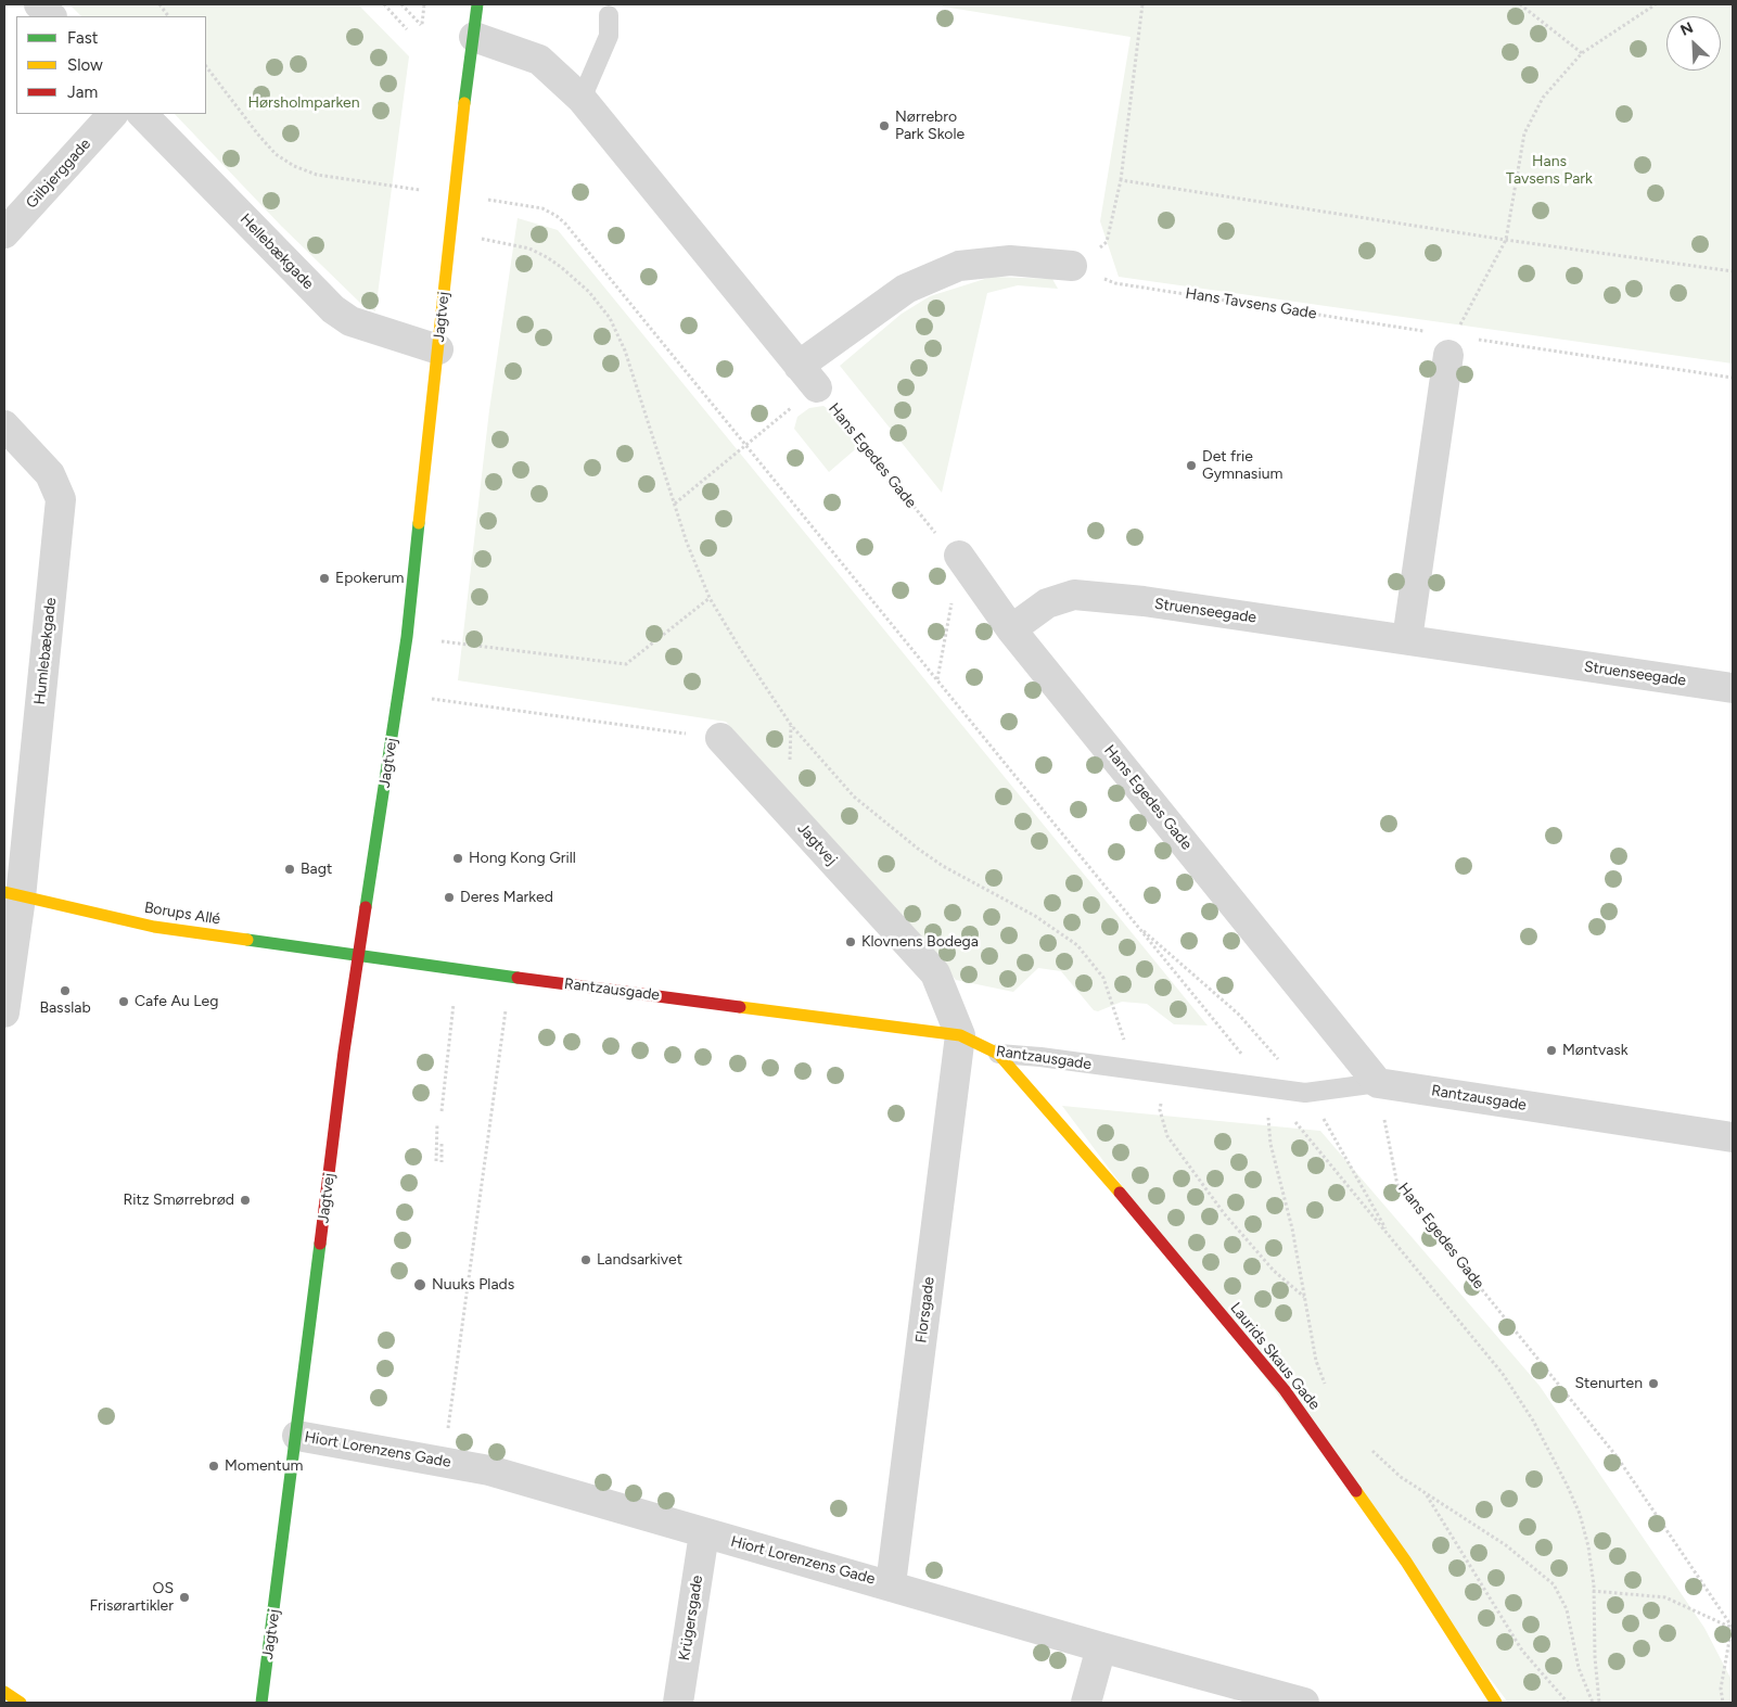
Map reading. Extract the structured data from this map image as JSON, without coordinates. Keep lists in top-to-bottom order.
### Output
{
  "streets": {
    "street": [
      "Gilbjerggade",
      "Hellebækgade",
      "Jagtvej",
      "Hans Egedes Gade",
      "Struenseegade",
      "Humlebækgade",
      "Borups Allé",
      "Rantzausgade",
      "Florsgade",
      "Laurids Skaus Gade",
      "Hiort Lorenzens Gade",
      "Krügersgade"
    ],
    "path": ["Hans Tavsens Gade"]
  },
  "crossings": [
    ["Hellebækgade", "Jagtvej"],
    ["Jagtvej", "Borups Allé"],
    ["Jagtvej", "Rantzausgade"],
    ["Jagtvej", "Florsgade"],
    ["Jagtvej", "Hiort Lorenzens Gade"],
    ["Hans Egedes Gade", "Struenseegade"],
    ["Hans Egedes Gade", "Rantzausgade"],
    ["Humlebækgade", "Borups Allé"],
    ["Borups Allé", "Rantzausgade"],
    ["Rantzausgade", "Florsgade"],
    ["Rantzausgade", "Laurids Skaus Gade"],
    ["Florsgade", "Hiort Lorenzens Gade"],
    ["Hiort Lorenzens Gade", "Krügersgade"]
  ],
  "parks": ["Hørsholmparken", "Hans Tavsens Park"],
  "places": [
    "Nørrebro Park Skole",
    "Det frie Gymnasium",
    "Epokerum",
    "Hong Kong Grill",
    "Bagt",
    "Deres Marked",
    "Klovnens Bodega",
    "Basslab",
    "Cafe Au Leg",
    "Møntvask",
    "Ritz Smørrebrød",
    "Landsarkivet",
    "Nuuks Plads",
    "Stenurten",
    "Momentum",
    "OS Frisørartikler"
  ],
  "legend": ["Fast", "Slow", "Jam"],
  "north": "top left"
}
